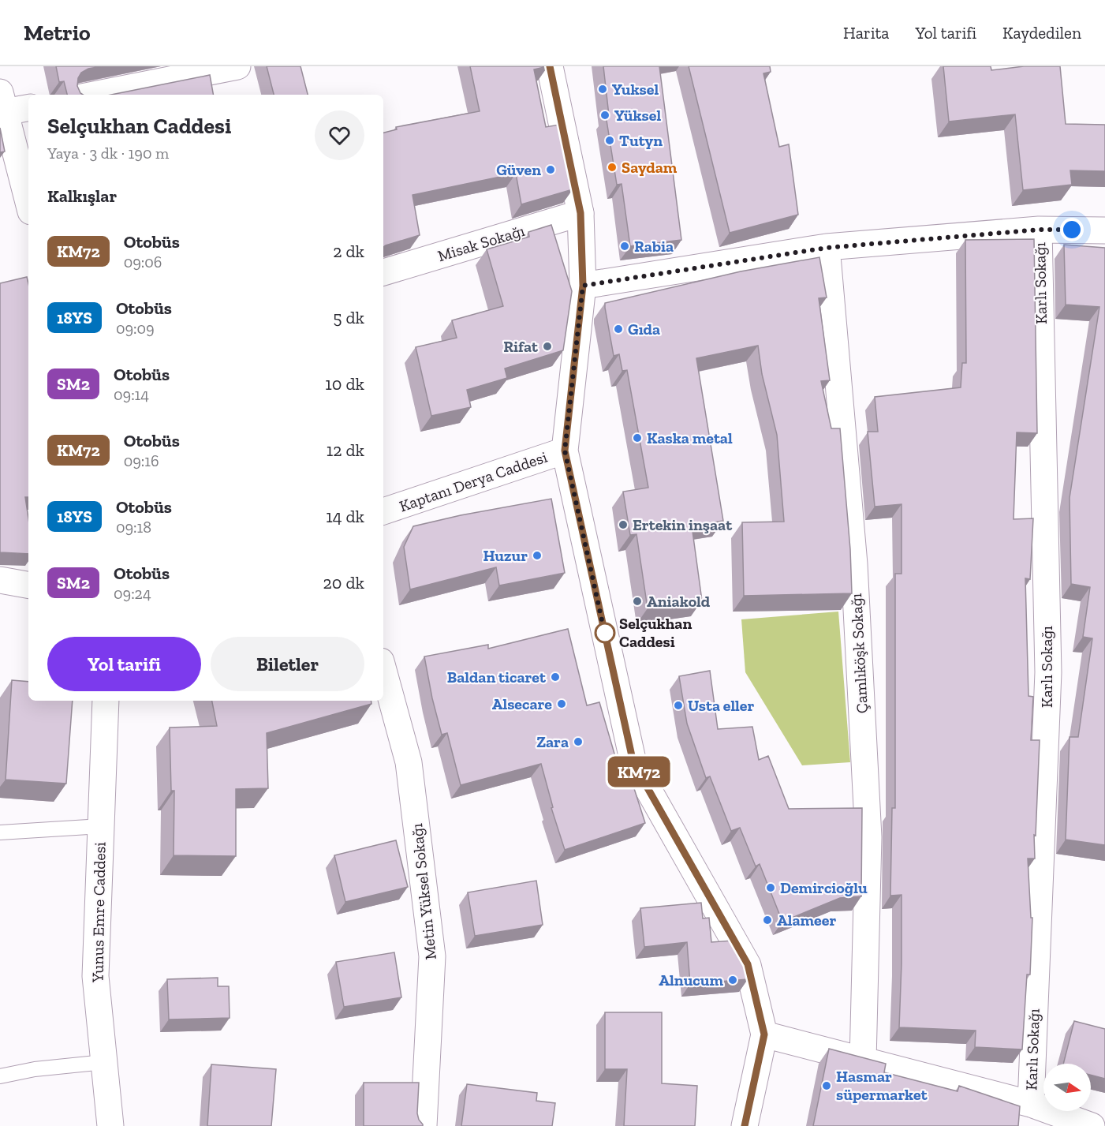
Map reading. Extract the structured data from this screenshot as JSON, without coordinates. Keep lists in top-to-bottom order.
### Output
{
  "streets": {
    "street": [
      "Misak Sokağı",
      "Karlı Sokağı",
      "Kaptanı Derya Caddesi",
      "Çamlıköşk Sokağı",
      "Metin Yüksel Sokağı",
      "Yunus Emre Caddesi"
    ]
  },
  "places": [
    "Yuksel",
    "Yüksel",
    "Tutyn",
    "Saydam",
    "Güven",
    "Rabia",
    "Gıda",
    "Rifat",
    "Kaska metal",
    "Ertekin inşaat",
    "Huzur",
    "Aniakold",
    "Selçukhan Caddesi",
    "Baldan ticaret",
    "Alsecare",
    "Usta eller",
    "Zara",
    "Demircioğlu",
    "Alameer",
    "Alnucum",
    "Hasmar süpermarket"
  ],
  "lines": ["bus line KM72"],
  "north": "right",
  "page": {
    "header": "Metrio",
    "nav": ["Harita", "Yol tarifi", "Kaydedilen"],
    "on_map": "KM72",
    "heading": [
      ["Selçukhan Caddesi", "Yaya · 3 dk · 190 m"],
      "Kalkışlar"
    ],
    "list": [
      {
        "mark": "KM72",
        "name": "Otobüs",
        "note": "09:06",
        "value": "2 dk"
      },
      {
        "mark": "18YS",
        "name": "Otobüs",
        "note": "09:09",
        "value": "5 dk"
      },
      {
        "mark": "SM2",
        "name": "Otobüs",
        "note": "09:14",
        "value": "10 dk"
      },
      {
        "mark": "KM72",
        "name": "Otobüs",
        "note": "09:16",
        "value": "12 dk"
      },
      {
        "mark": "18YS",
        "name": "Otobüs",
        "note": "09:18",
        "value": "14 dk"
      },
      {
        "mark": "SM2",
        "name": "Otobüs",
        "note": "09:24",
        "value": "20 dk"
      }
    ],
    "buttons": ["Yol tarifi", "Biletler"]
  }
}
